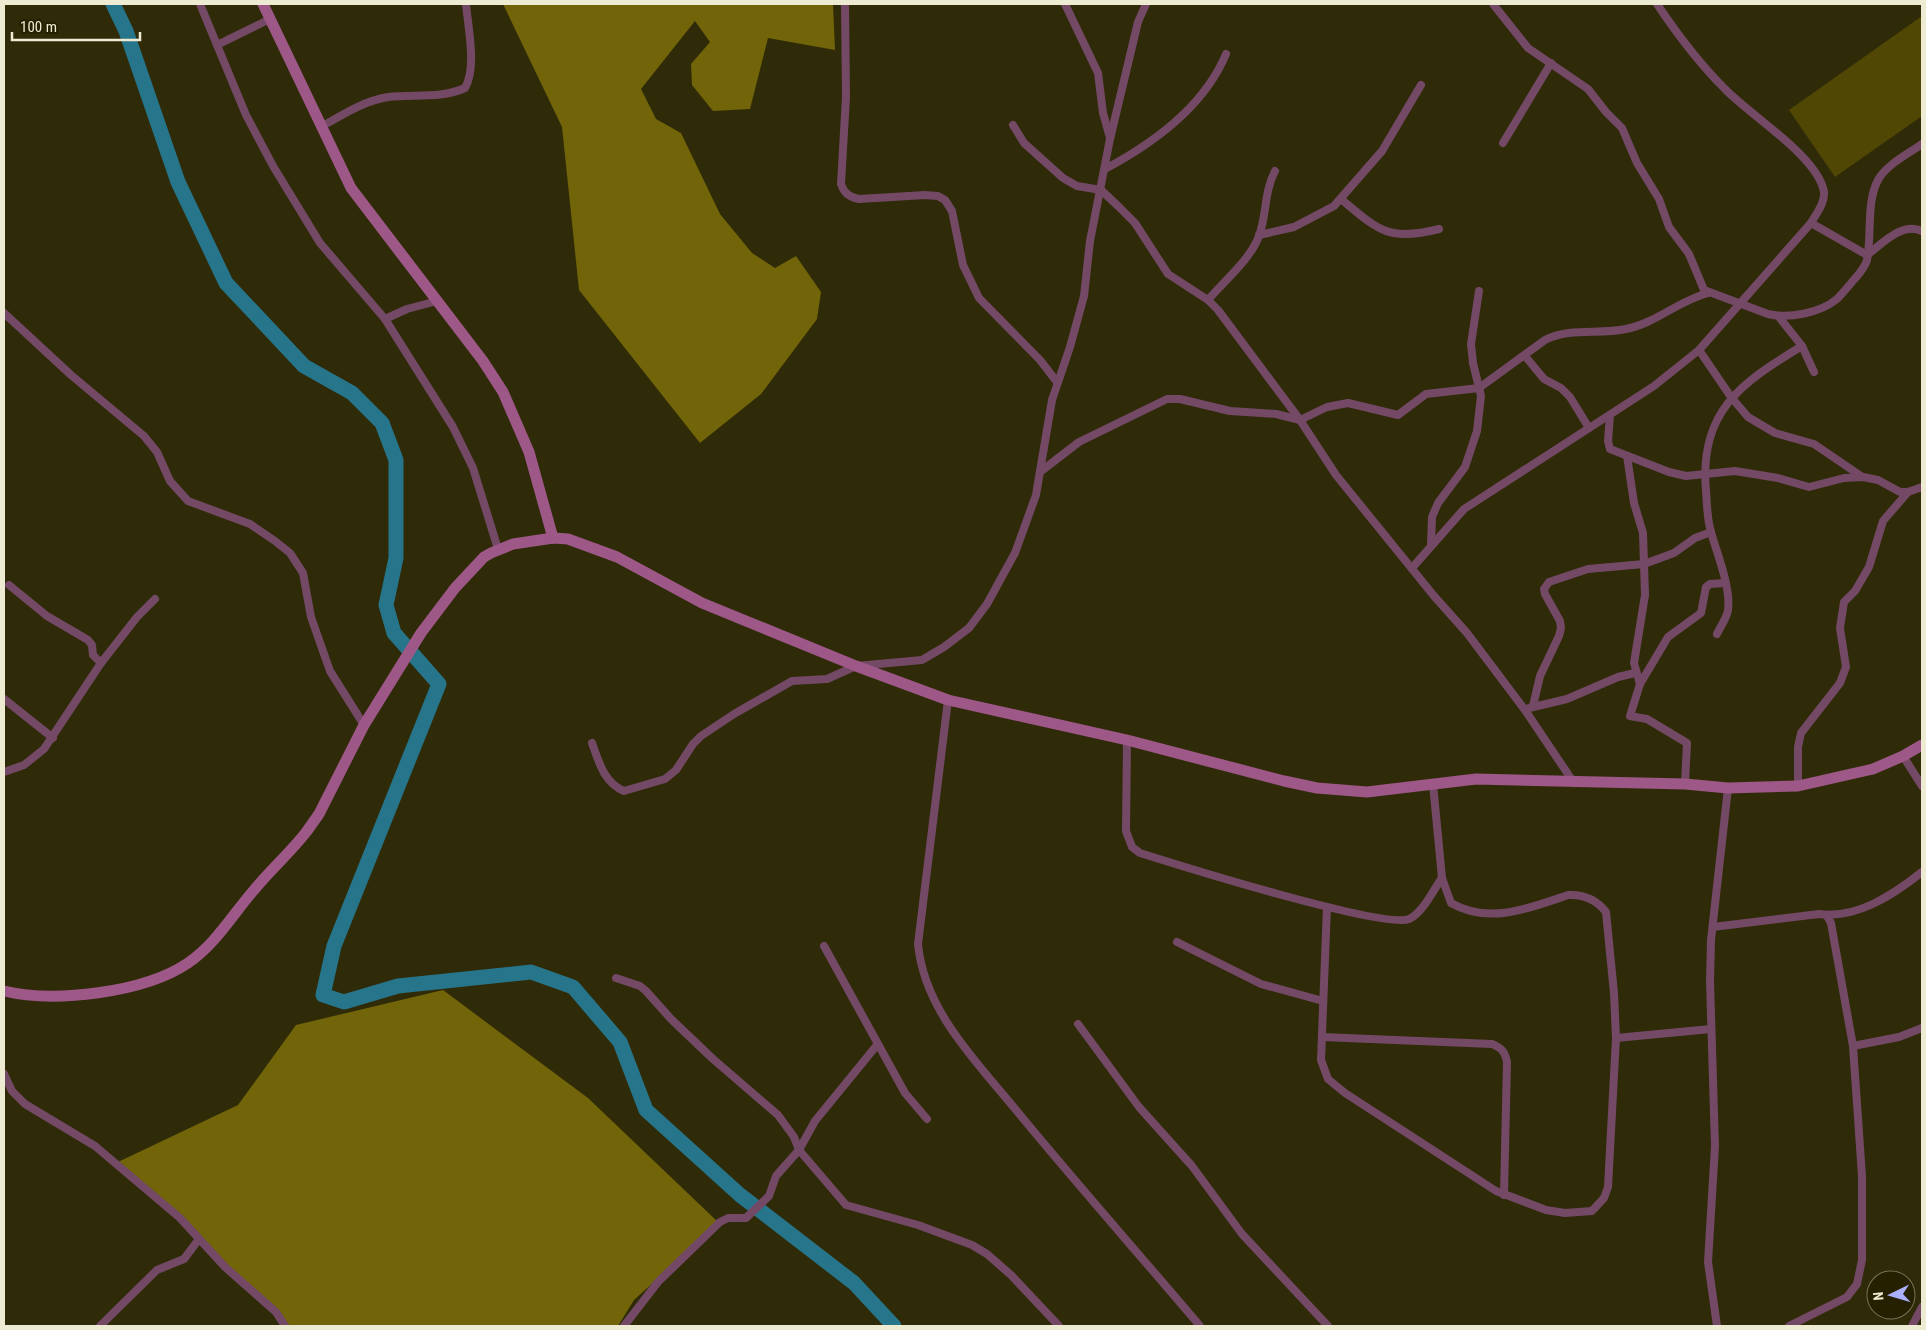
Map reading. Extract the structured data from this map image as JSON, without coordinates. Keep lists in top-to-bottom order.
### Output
{
  "scale_bar": "100 m",
  "north": "left"
}
